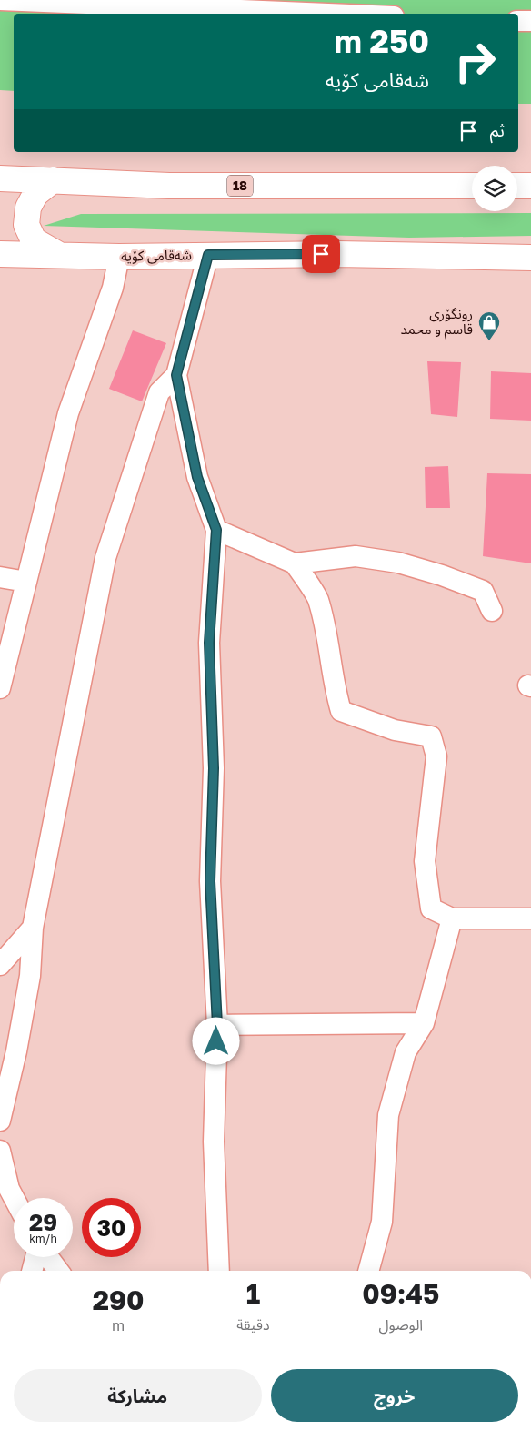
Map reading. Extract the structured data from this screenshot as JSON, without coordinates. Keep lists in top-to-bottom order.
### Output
{
  "streets": {
    "highway": ["18", "شەقامی کۆیە"]
  },
  "places": {
    "shop": ["رونگۆری قاسم و محمد"]
  },
  "page": {
    "turn": ["250 m", "شەقامی کۆیە"],
    "then": "ثم",
    "speed": "29 km/h",
    "limit": "30",
    "eta": [
      "09:45",
      "الوصول",
      "1",
      "دقيقة",
      "290",
      "m"
    ],
    "buttons": ["خروج", "مشاركة"]
  }
}
